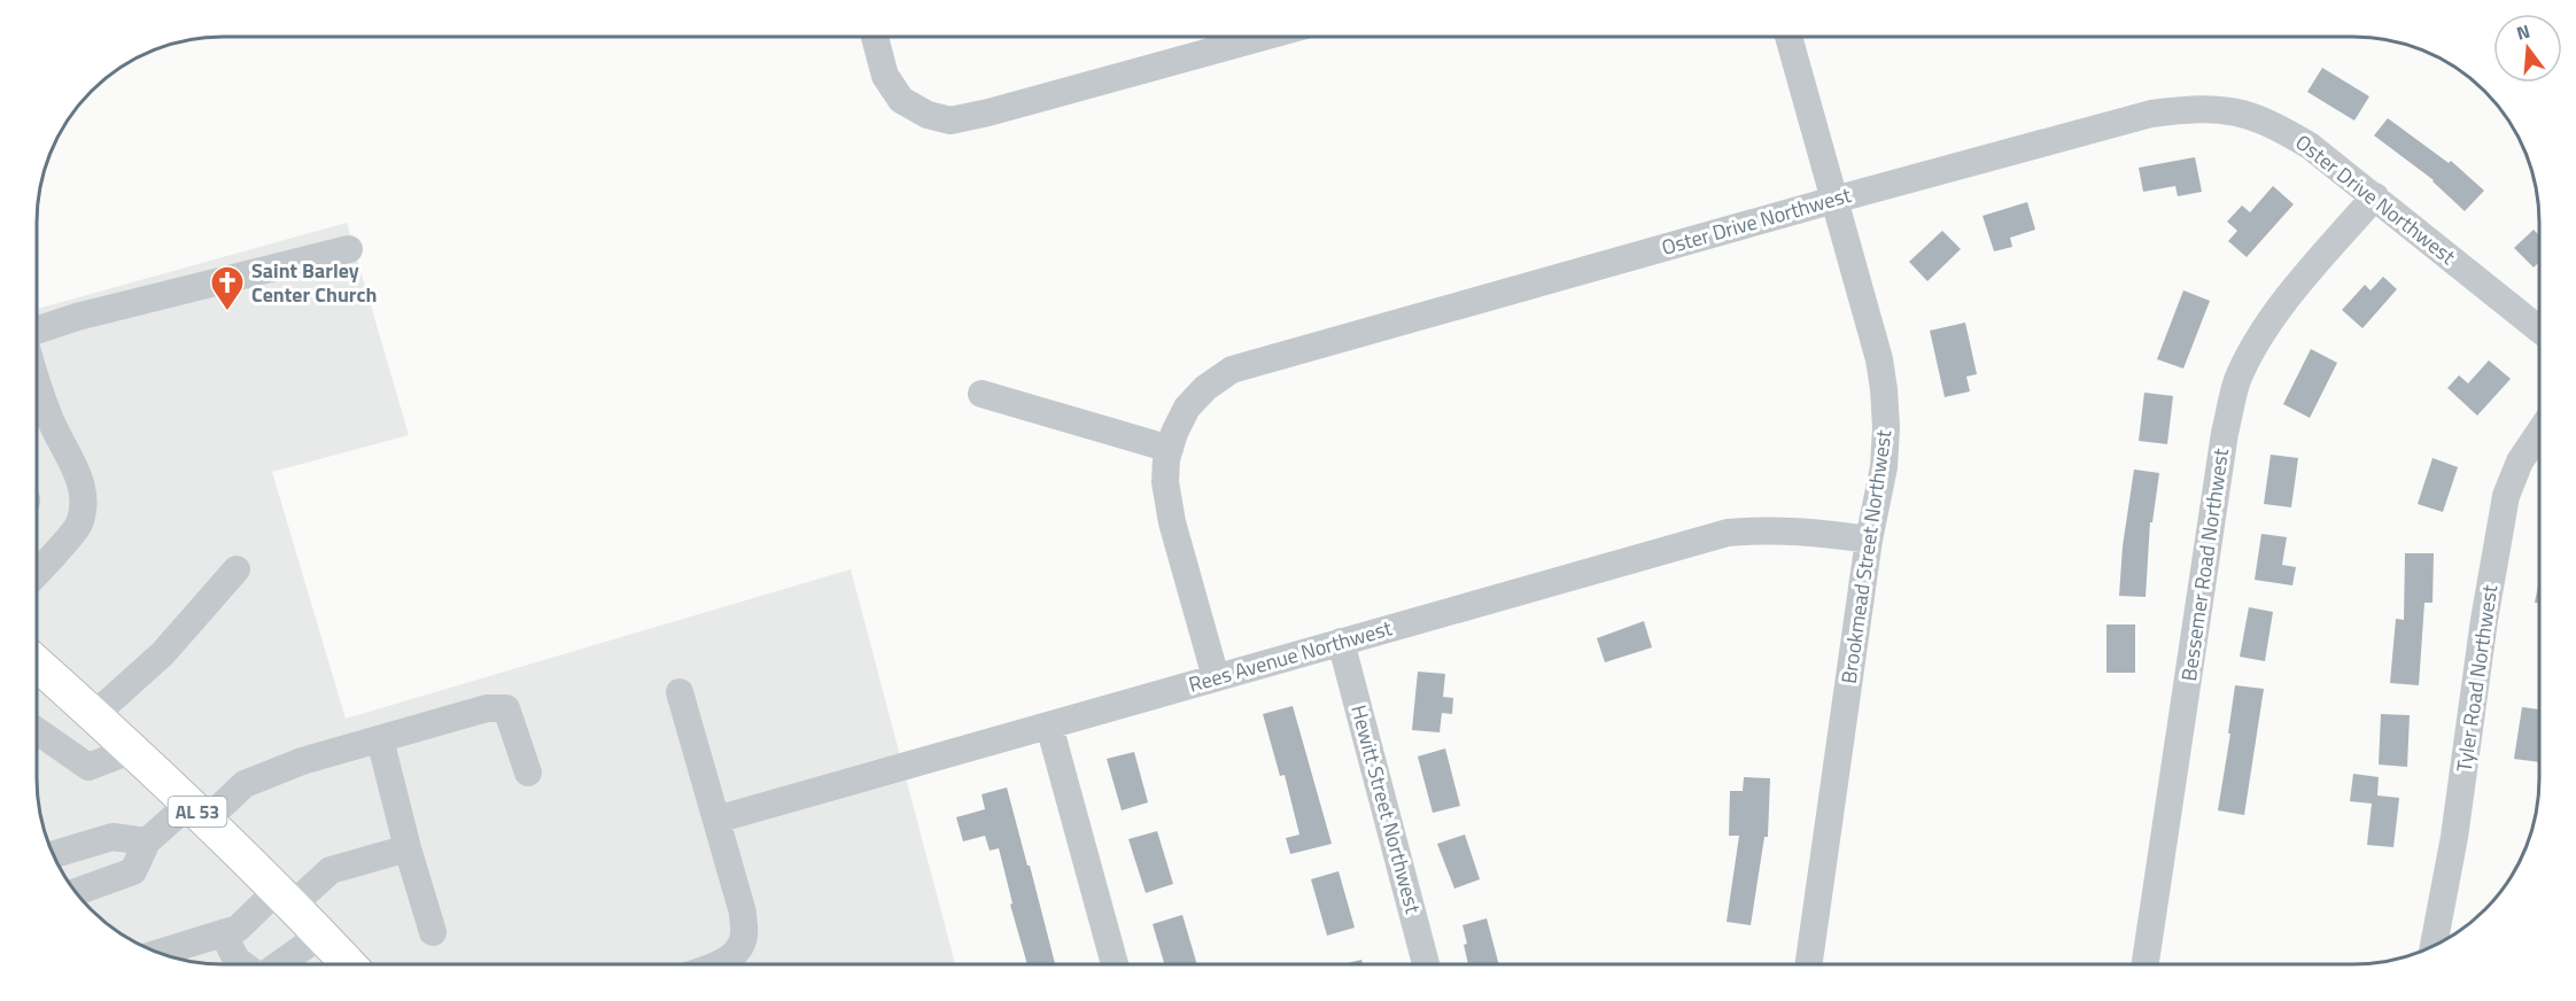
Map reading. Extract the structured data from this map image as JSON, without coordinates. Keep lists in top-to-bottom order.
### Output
{
  "streets": {
    "main road": ["AL 53"],
    "street": [
      "Oster Drive Northwest",
      "Brookmead Street Northwest",
      "Bessemer Road Northwest",
      "Rees Avenue Northwest",
      "Tyler Road Northwest",
      "Hewitt Street Northwest"
    ]
  },
  "crossings": [
    ["Oster Drive Northwest", "Brookmead Street Northwest"],
    ["Oster Drive Northwest", "Bessemer Road Northwest"],
    ["Oster Drive Northwest", "Rees Avenue Northwest"],
    ["Brookmead Street Northwest", "Rees Avenue Northwest"],
    ["Rees Avenue Northwest", "Hewitt Street Northwest"]
  ],
  "places": {
    "church": ["Saint Barley Center Church"]
  },
  "north": "top"
}
